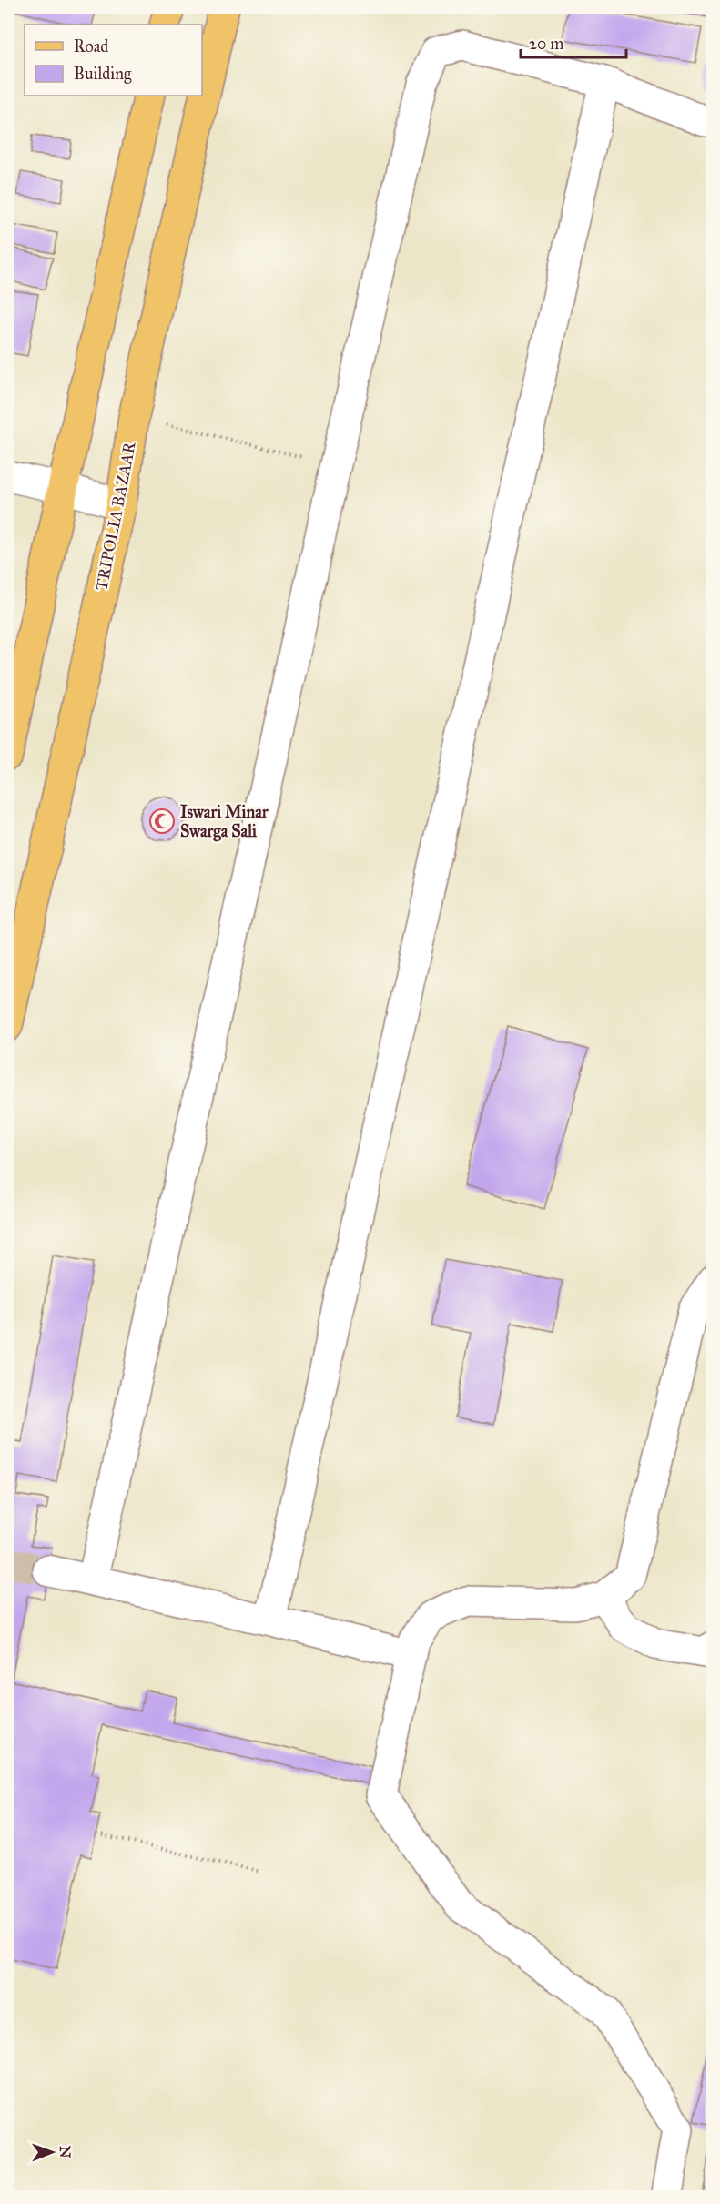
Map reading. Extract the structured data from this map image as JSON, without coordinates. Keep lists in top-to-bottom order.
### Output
{
  "streets": {
    "main road": ["TRIPOLIA BAZAAR"]
  },
  "places": {
    "mosque": ["Iswari Minar Swarga Sali"]
  },
  "legend": ["Road", "Building"],
  "scale_bar": "20 m",
  "north": "right"
}
